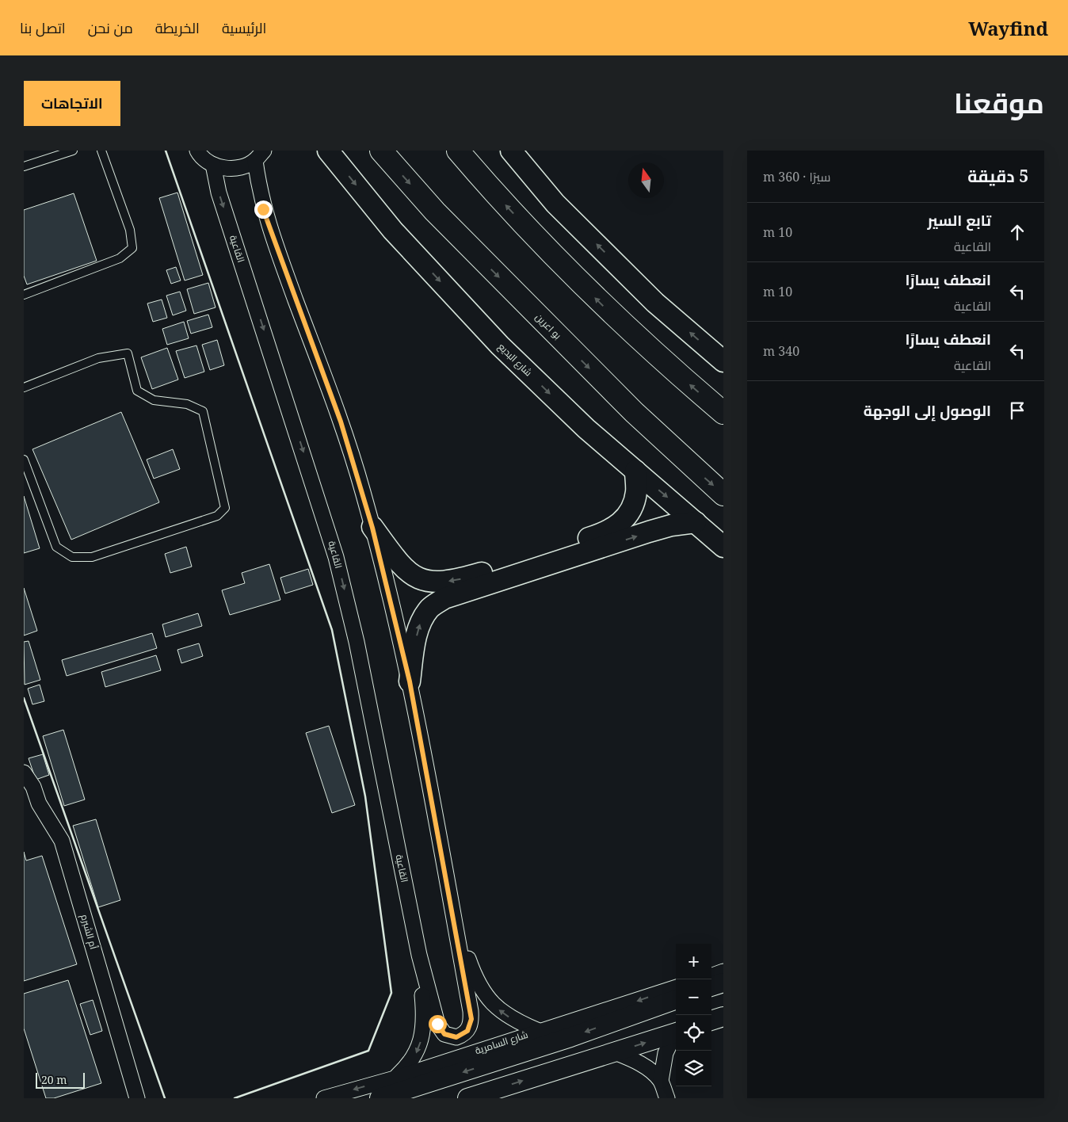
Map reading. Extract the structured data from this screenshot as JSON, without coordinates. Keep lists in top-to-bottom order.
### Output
{
  "streets": {
    "highway": ["بو اعرين"],
    "main road": ["شارع البديع"],
    "street": ["القاعية", "أم الشبرم", "شارع السامرية"]
  },
  "crossings": [
    ["القاعية", "شارع السامرية"]
  ],
  "scale_bar": "20 m",
  "north": "top",
  "page": {
    "header": "Wayfind",
    "nav": [
      "الرئيسية",
      "الخريطة",
      "من نحن",
      "اتصل بنا"
    ],
    "title": "موقعنا",
    "buttons": "الاتجاهات",
    "heading": ["5 دقيقة", "سيرًا · 360 m"],
    "list": [
      ["تابع السير", "القاعية", "10 m"],
      ["انعطف يسارًا", "القاعية", "10 m"],
      ["انعطف يسارًا", "القاعية", "340 m"],
      "الوصول إلى الوجهة"
    ],
    "map_buttons": ["+", "−"],
    "scale": "20 m"
  }
}
